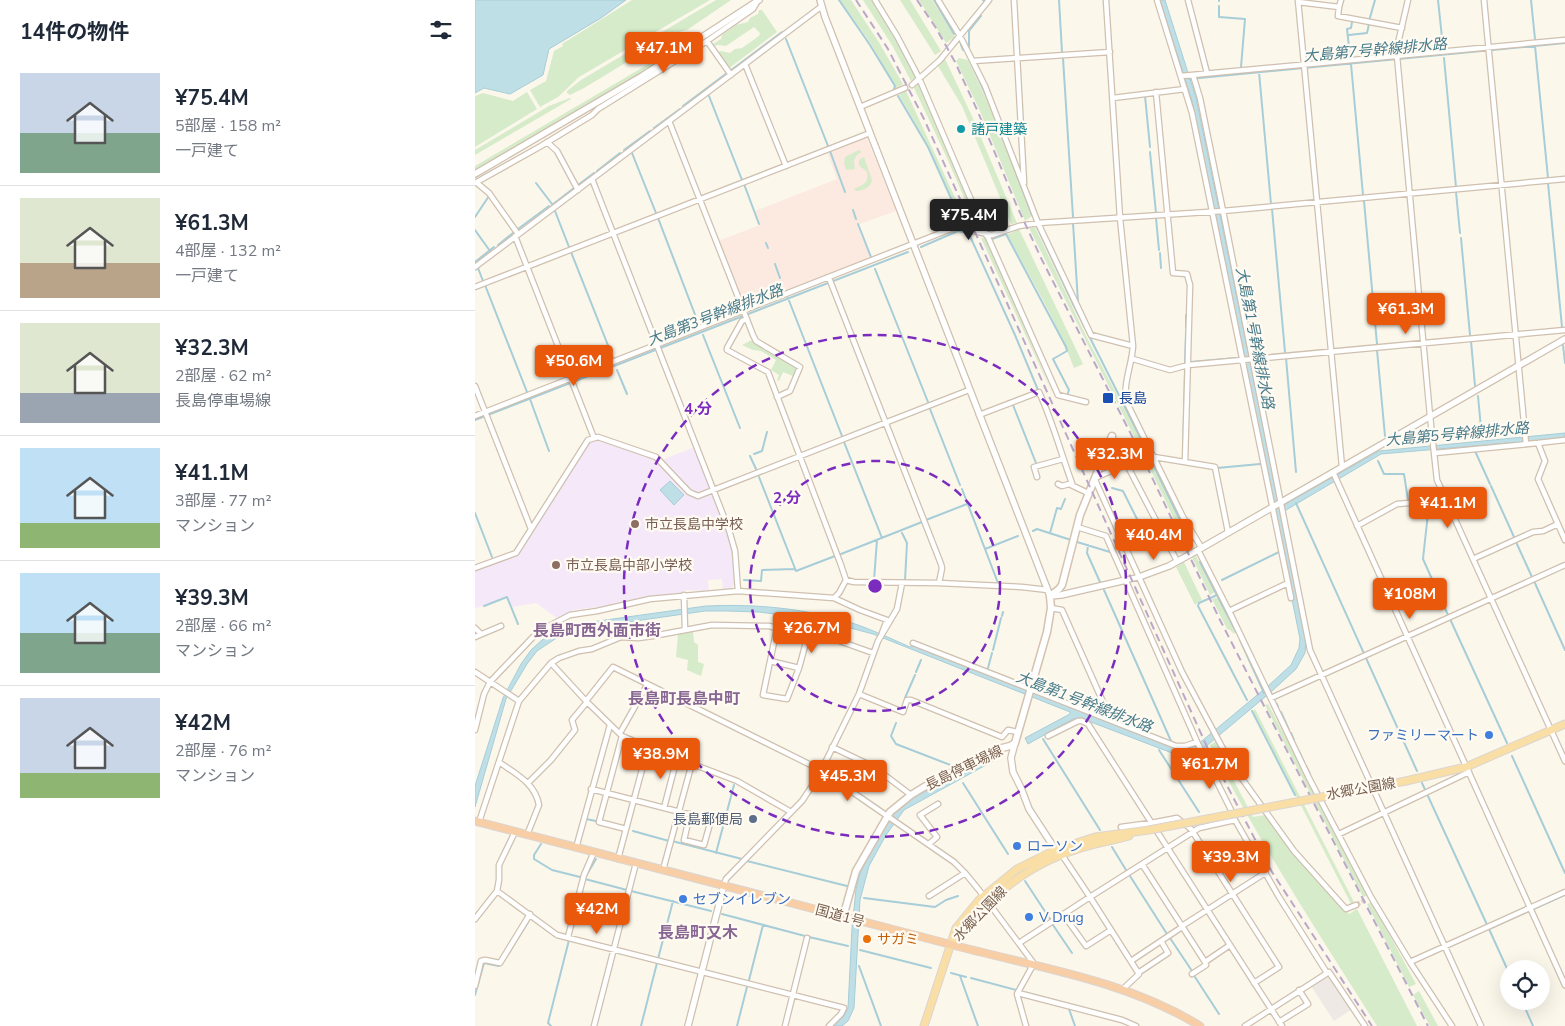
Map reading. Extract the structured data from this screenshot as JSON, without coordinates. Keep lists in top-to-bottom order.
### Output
{
  "streets": {
    "highway": ["国道1号"],
    "main road": ["長島停車場線", "水郷公園線"]
  },
  "crossings": [
    ["長島停車場線", "国道1号"],
    ["水郷公園線", "国道1号"]
  ],
  "districts": ["長島町西外面市街", "長島町長島中町", "長島町又木"],
  "water": [
    "大島第7号幹線排水路",
    "大島第3号幹線排水路",
    "大島第1号幹線排水路",
    "大島第5号幹線排水路"
  ],
  "places": {
    "other": [
      "諸戸建築",
      "市立長島中学校",
      "市立長島中部小学校",
      "ファミリーマート",
      "長島郵便局",
      "ローソン",
      "セブンイレブン",
      "V Drug",
      "サガミ"
    ],
    "transit": ["長島"]
  },
  "page": {
    "heading": "14件の物件",
    "price": [
      "¥47.1M",
      "¥75.4M",
      "¥61.3M",
      "¥50.6M",
      "¥32.3M",
      "¥41.1M",
      "¥40.4M",
      "¥108M",
      "¥26.7M",
      "¥38.9M",
      "¥61.7M",
      "¥45.3M",
      "¥39.3M",
      "¥42M"
    ],
    "list": [
      {
        "name": "¥75.4M",
        "note": "5部屋 · 158 m² · 一戸建て"
      },
      {
        "name": "¥61.3M",
        "note": "4部屋 · 132 m² · 一戸建て"
      },
      {
        "name": "¥32.3M",
        "note": "2部屋 · 62 m² · 長島停車場線"
      },
      {
        "name": "¥41.1M",
        "note": "3部屋 · 77 m² · マンション"
      },
      {
        "name": "¥39.3M",
        "note": "2部屋 · 66 m² · マンション"
      },
      {
        "name": "¥42M",
        "note": "2部屋 · 76 m² · マンション"
      }
    ]
  },
  "rings": ["4 分", "2 分"]
}
